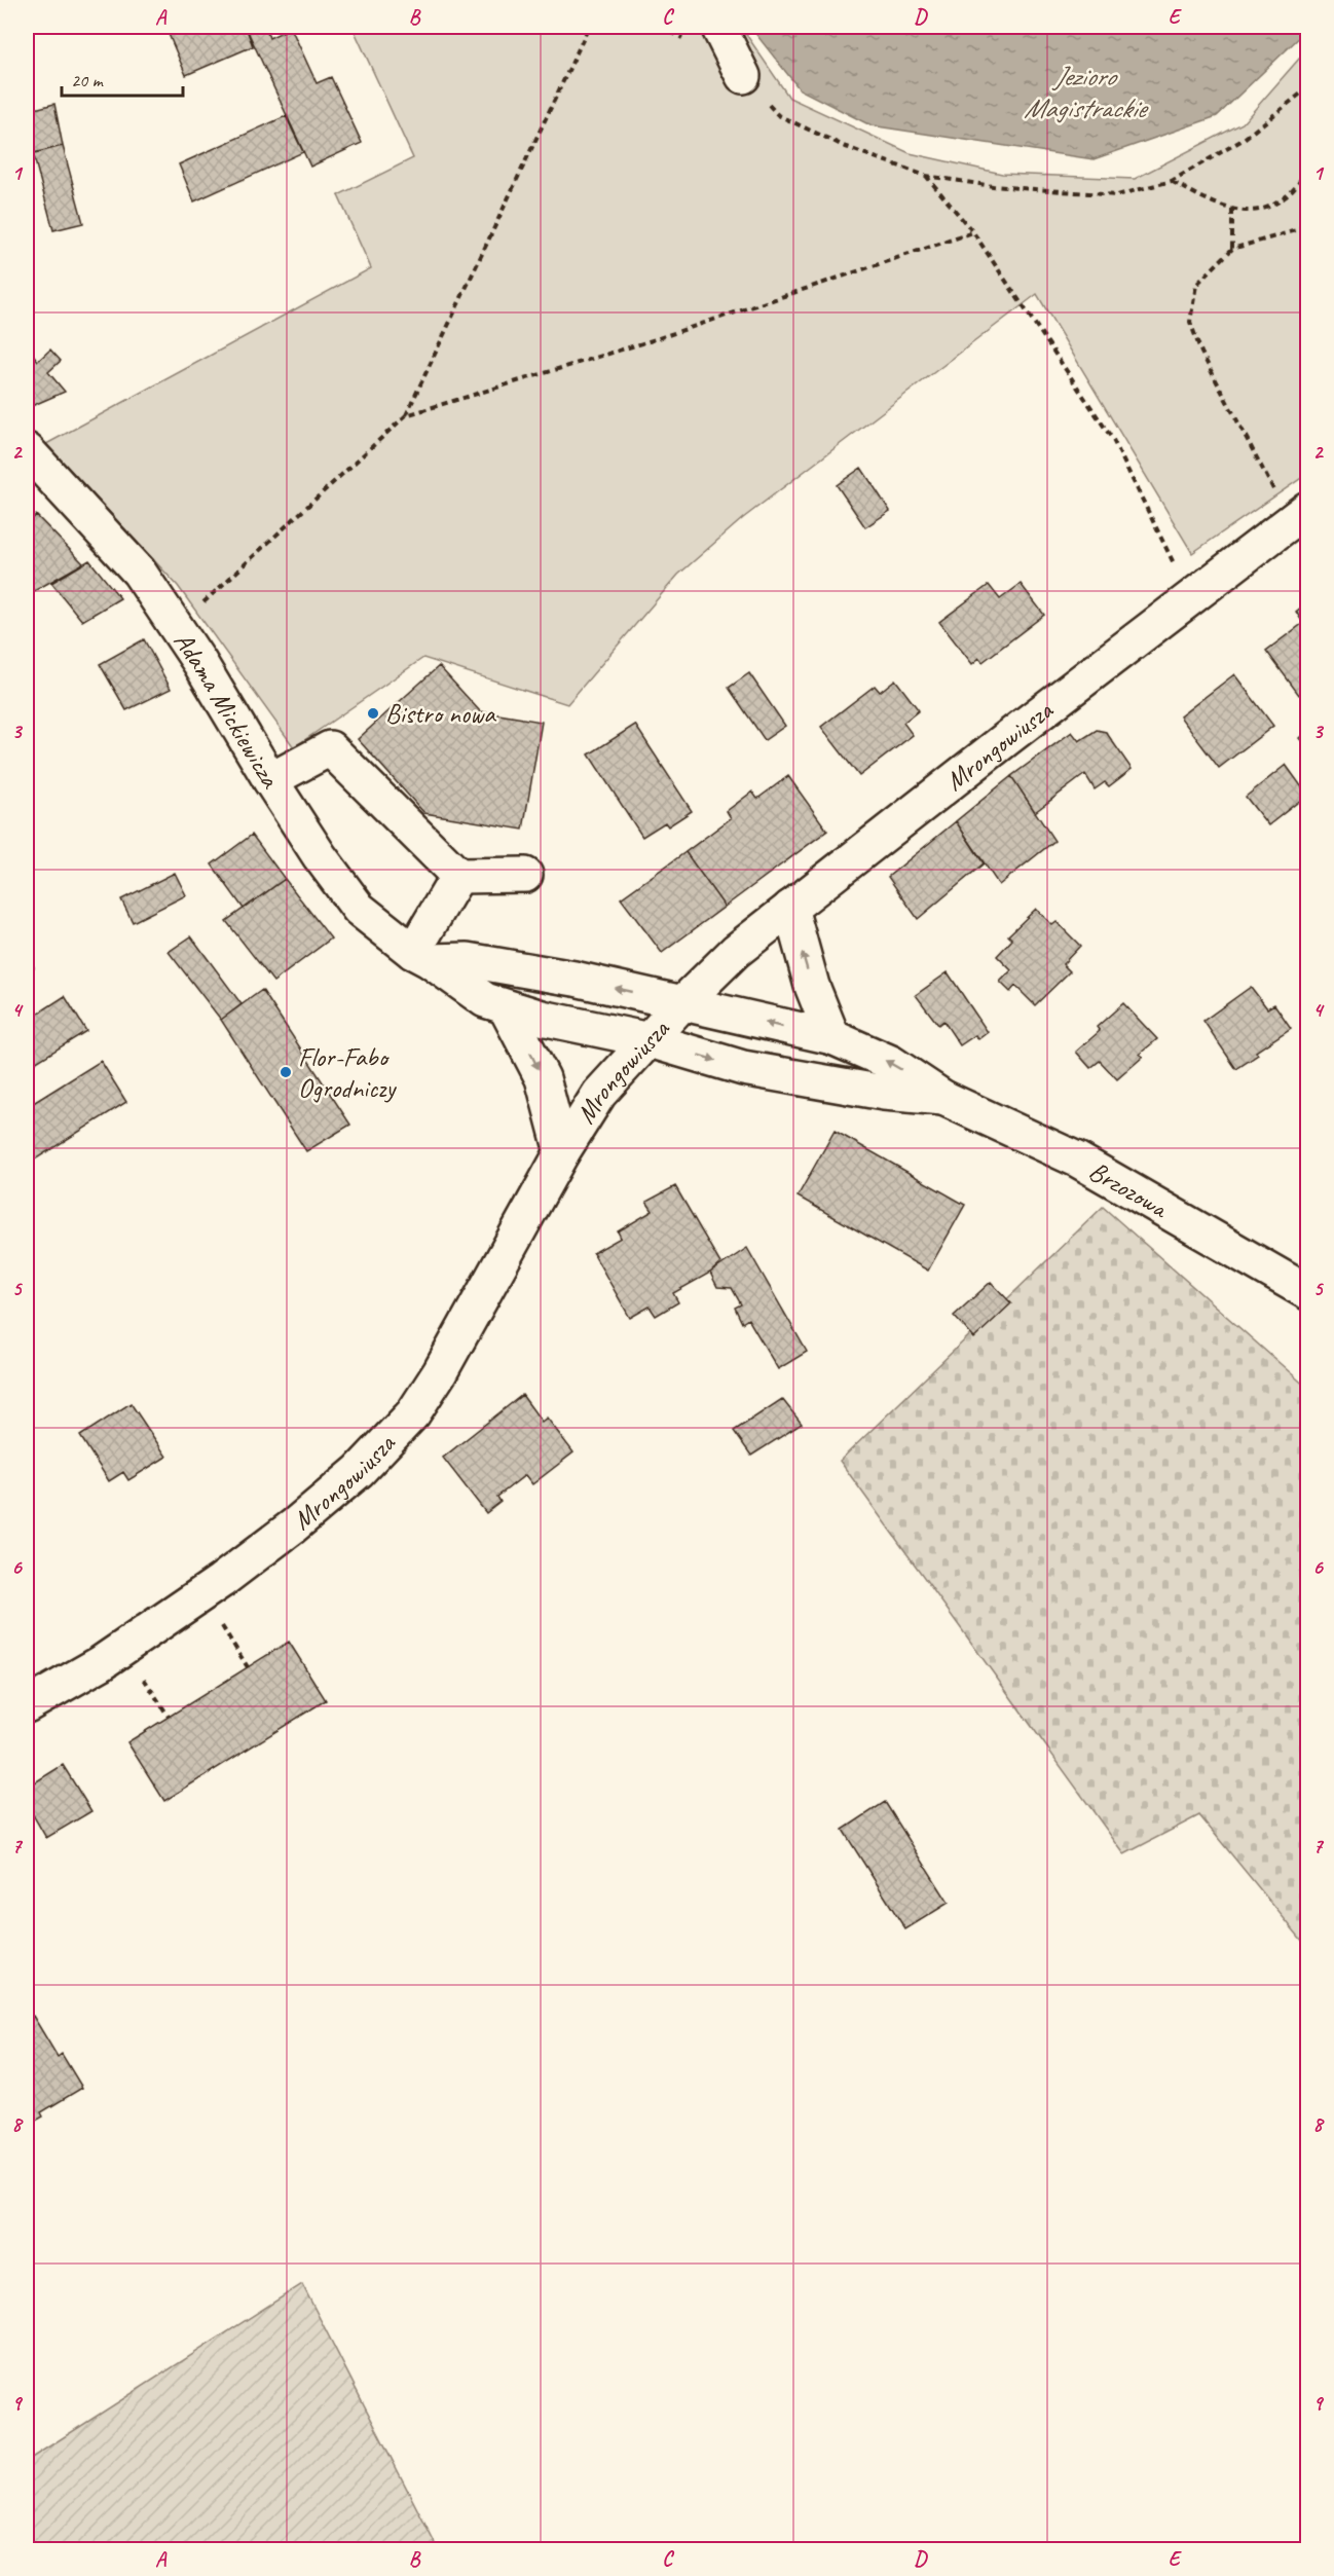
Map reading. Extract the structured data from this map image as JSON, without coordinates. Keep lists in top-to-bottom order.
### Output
{
  "streets": {
    "street": ["Adama Mickiewicza", "Mrongowiusza", "Brzozowa"]
  },
  "crossings": [
    ["Adama Mickiewicza", "Mrongowiusza"],
    ["Adama Mickiewicza", "Brzozowa"],
    ["Mrongowiusza", "Brzozowa"]
  ],
  "water": ["Jezioro Magistrackie"],
  "places": ["Bistro nowa", "Flor-Fabo Ogrodniczy"],
  "scale_bar": "20 m",
  "grid": {
    "columns": [
      "A",
      "B",
      "C",
      "D",
      "E"
    ],
    "rows": [
      "1",
      "2",
      "3",
      "4",
      "5",
      "6",
      "7",
      "8",
      "9"
    ]
  }
}
